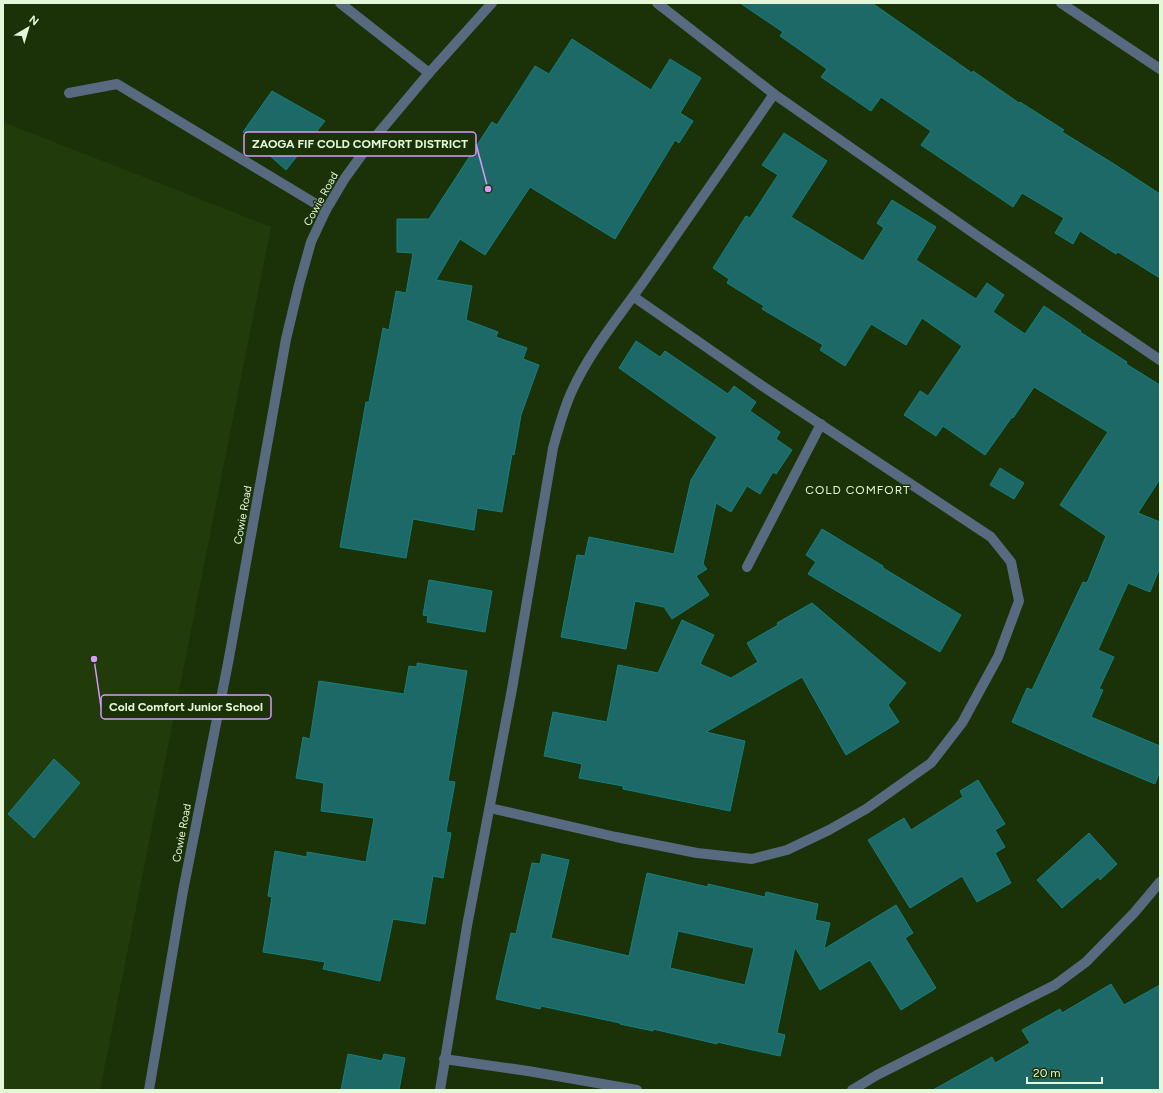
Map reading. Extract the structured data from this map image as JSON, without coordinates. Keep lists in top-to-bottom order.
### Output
{
  "streets": {
    "street": ["Cowie Road"]
  },
  "districts": ["COLD COMFORT"],
  "places": ["ZAOGA FIF COLD COMFORT DISTRICT", "Cold Comfort Junior School"],
  "scale_bar": "20 m",
  "north": "top right"
}
